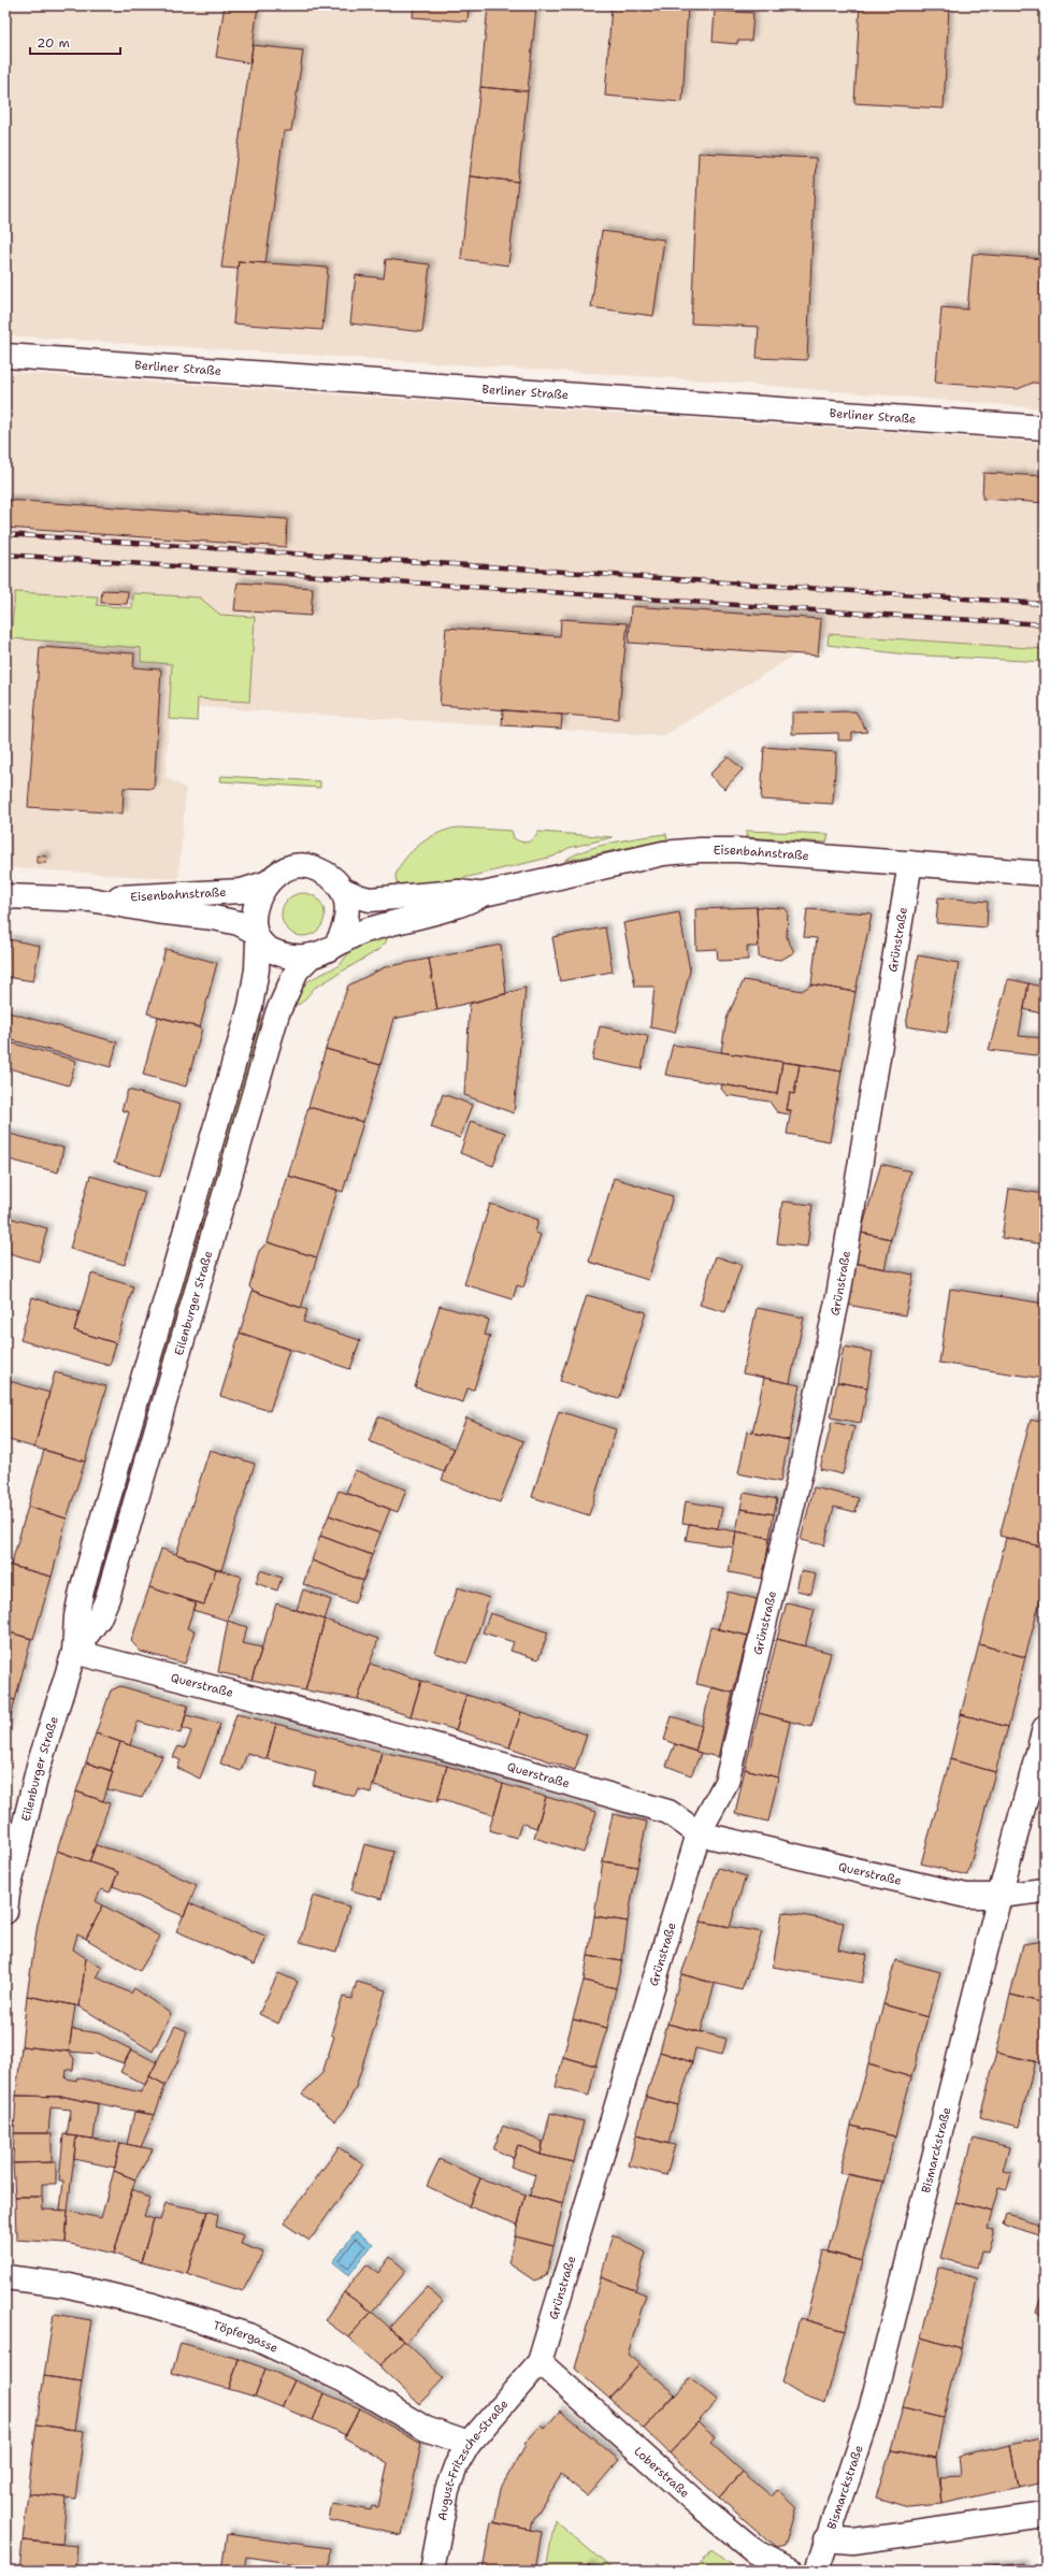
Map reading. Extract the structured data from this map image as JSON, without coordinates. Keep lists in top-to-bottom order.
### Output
{
  "streets": {
    "street": [
      "Berliner Straße",
      "Eisenbahnstraße",
      "Grünstraße",
      "Eilenburger Straße",
      "Querstraße",
      "Bismarckstraße",
      "Töpfergasse",
      "August-Fritzsche-Straße",
      "Loberstraße"
    ]
  },
  "crossings": [
    ["Eisenbahnstraße", "Grünstraße"],
    ["Eisenbahnstraße", "Eilenburger Straße"],
    ["Grünstraße", "Querstraße"],
    ["Grünstraße", "August-Fritzsche-Straße"],
    ["Grünstraße", "Loberstraße"],
    ["Eilenburger Straße", "Querstraße"],
    ["Querstraße", "Bismarckstraße"],
    ["Töpfergasse", "August-Fritzsche-Straße"],
    ["August-Fritzsche-Straße", "Loberstraße"]
  ],
  "scale_bar": "20 m"
}
